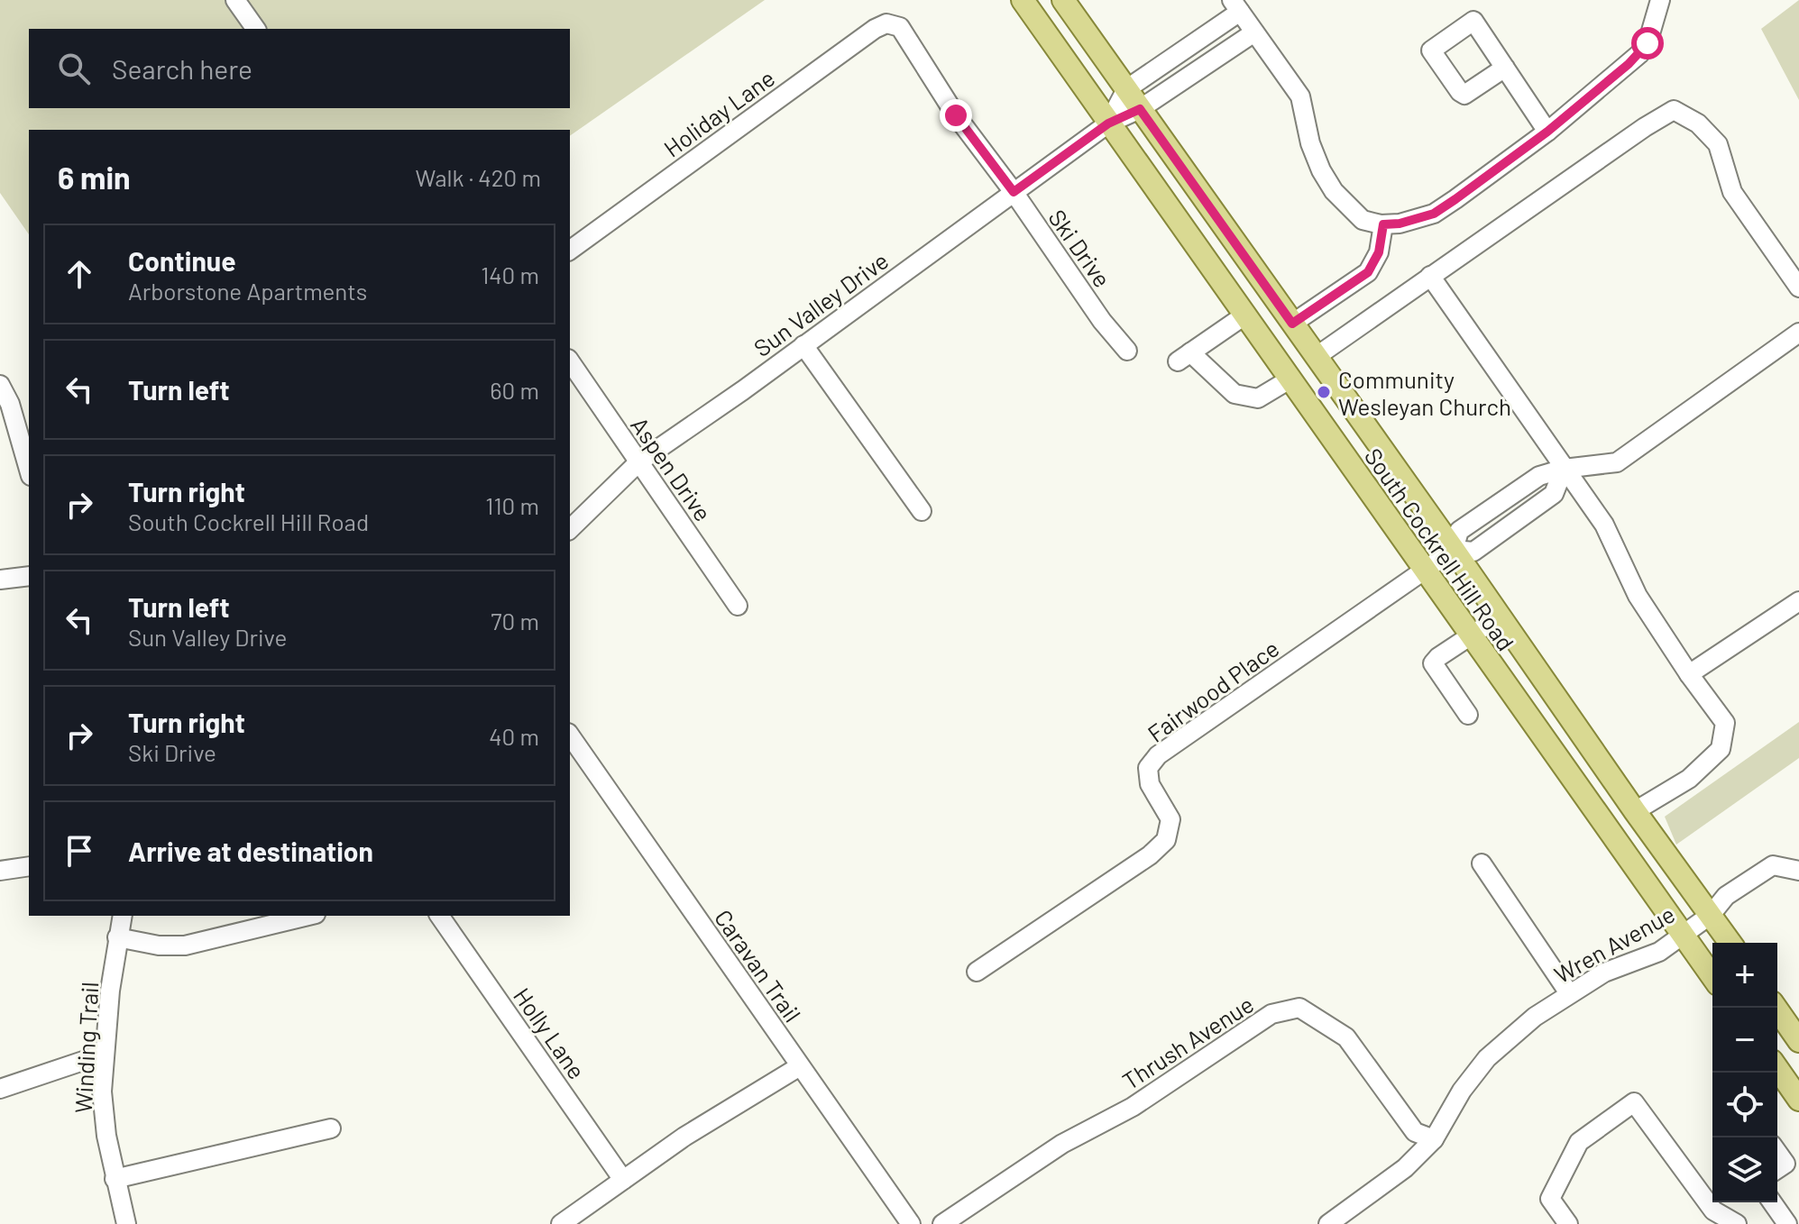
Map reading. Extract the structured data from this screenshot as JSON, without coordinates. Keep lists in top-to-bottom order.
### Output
{
  "streets": {
    "main road": ["South Cockrell Hill Road"],
    "street": [
      "Holiday Lane",
      "Ski Drive",
      "Sun Valley Drive",
      "Aspen Drive",
      "Fairwood Place",
      "Wren Avenue",
      "Caravan Trail",
      "Holly Lane",
      "Thrush Avenue",
      "Winding Trail"
    ]
  },
  "crossings": [
    ["Holiday Lane", "Ski Drive"],
    ["Ski Drive", "Sun Valley Drive"],
    ["Sun Valley Drive", "Aspen Drive"],
    ["Sun Valley Drive", "South Cockrell Hill Road"],
    ["South Cockrell Hill Road", "Fairwood Place"],
    ["South Cockrell Hill Road", "Wren Avenue"],
    ["Wren Avenue", "Thrush Avenue"]
  ],
  "places": ["Community Wesleyan Church"],
  "page": {
    "search": "Search here",
    "heading": ["6 min", "Walk · 420 m"],
    "list": [
      ["Continue", "Arborstone Apartments", "140 m"],
      ["Turn left", "60 m"],
      ["Turn right", "South Cockrell Hill Road", "110 m"],
      ["Turn left", "Sun Valley Drive", "70 m"],
      ["Turn right", "Ski Drive", "40 m"],
      "Arrive at destination"
    ],
    "map_buttons": ["+", "−"]
  }
}
